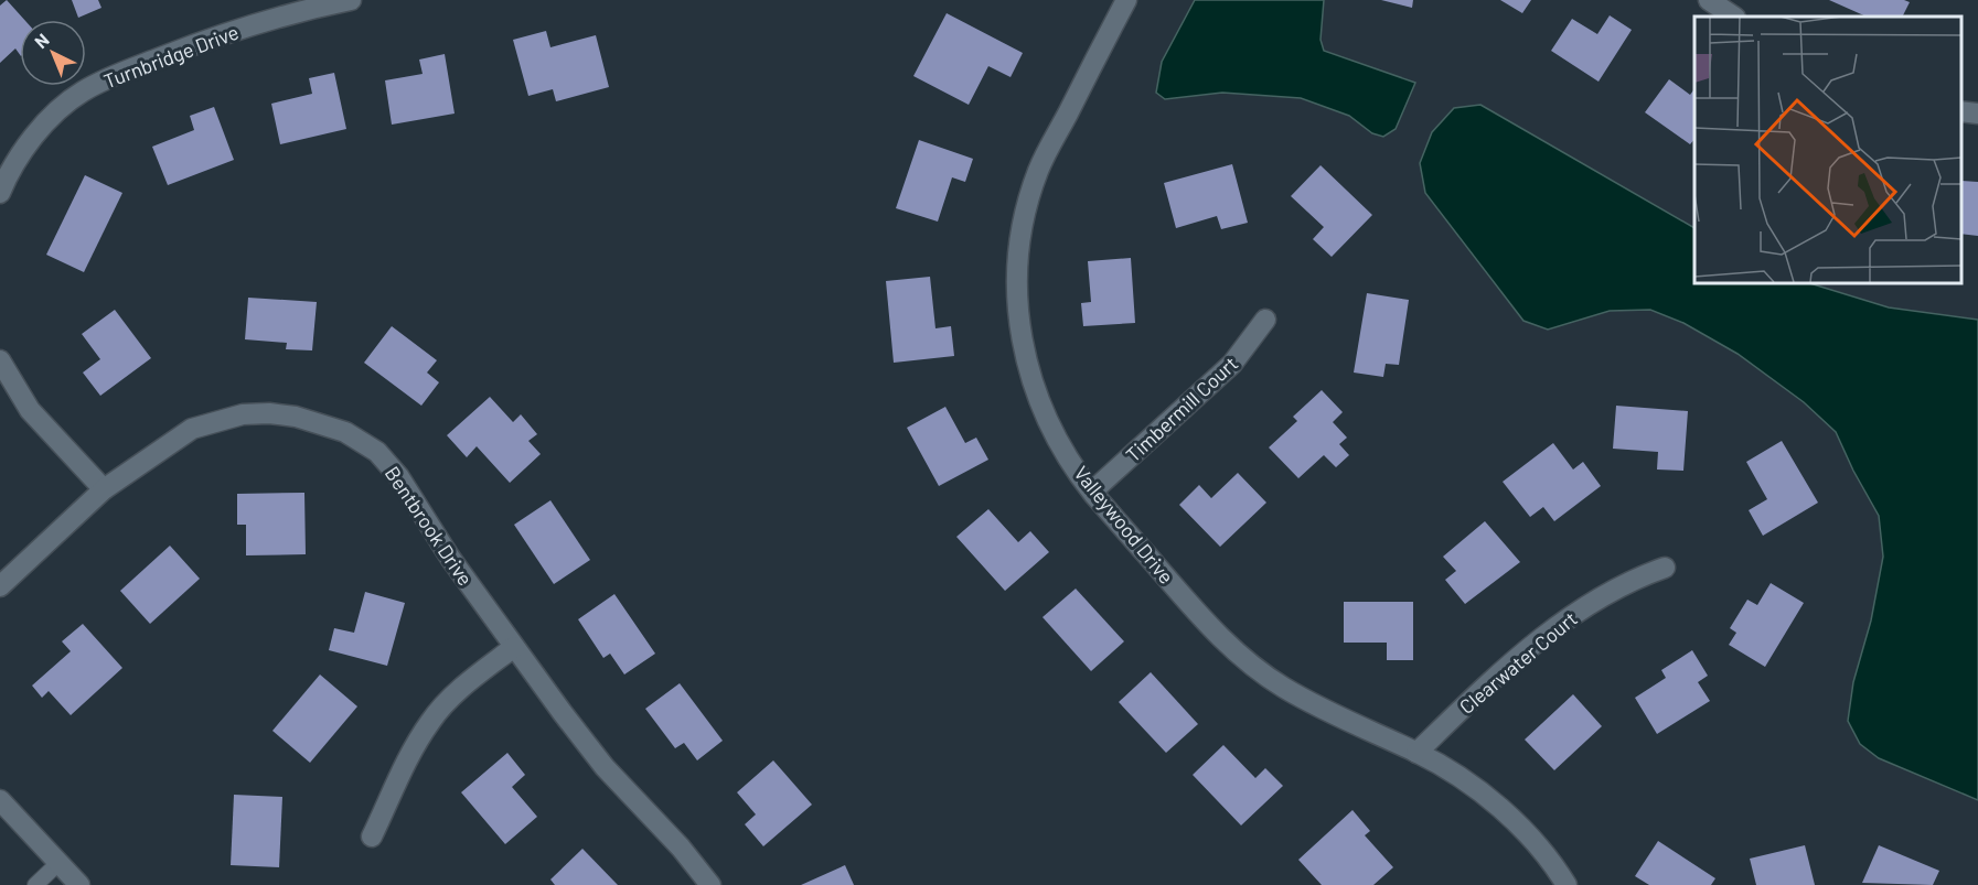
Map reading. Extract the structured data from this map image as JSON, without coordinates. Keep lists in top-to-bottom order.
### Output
{
  "streets": {
    "street": [
      "Turnbridge Drive",
      "Timbermill Court",
      "Valleywood Drive",
      "Bentbrook Drive",
      "Clearwater Court"
    ]
  },
  "crossings": [
    ["Timbermill Court", "Valleywood Drive"],
    ["Valleywood Drive", "Clearwater Court"]
  ],
  "north": "top left"
}
